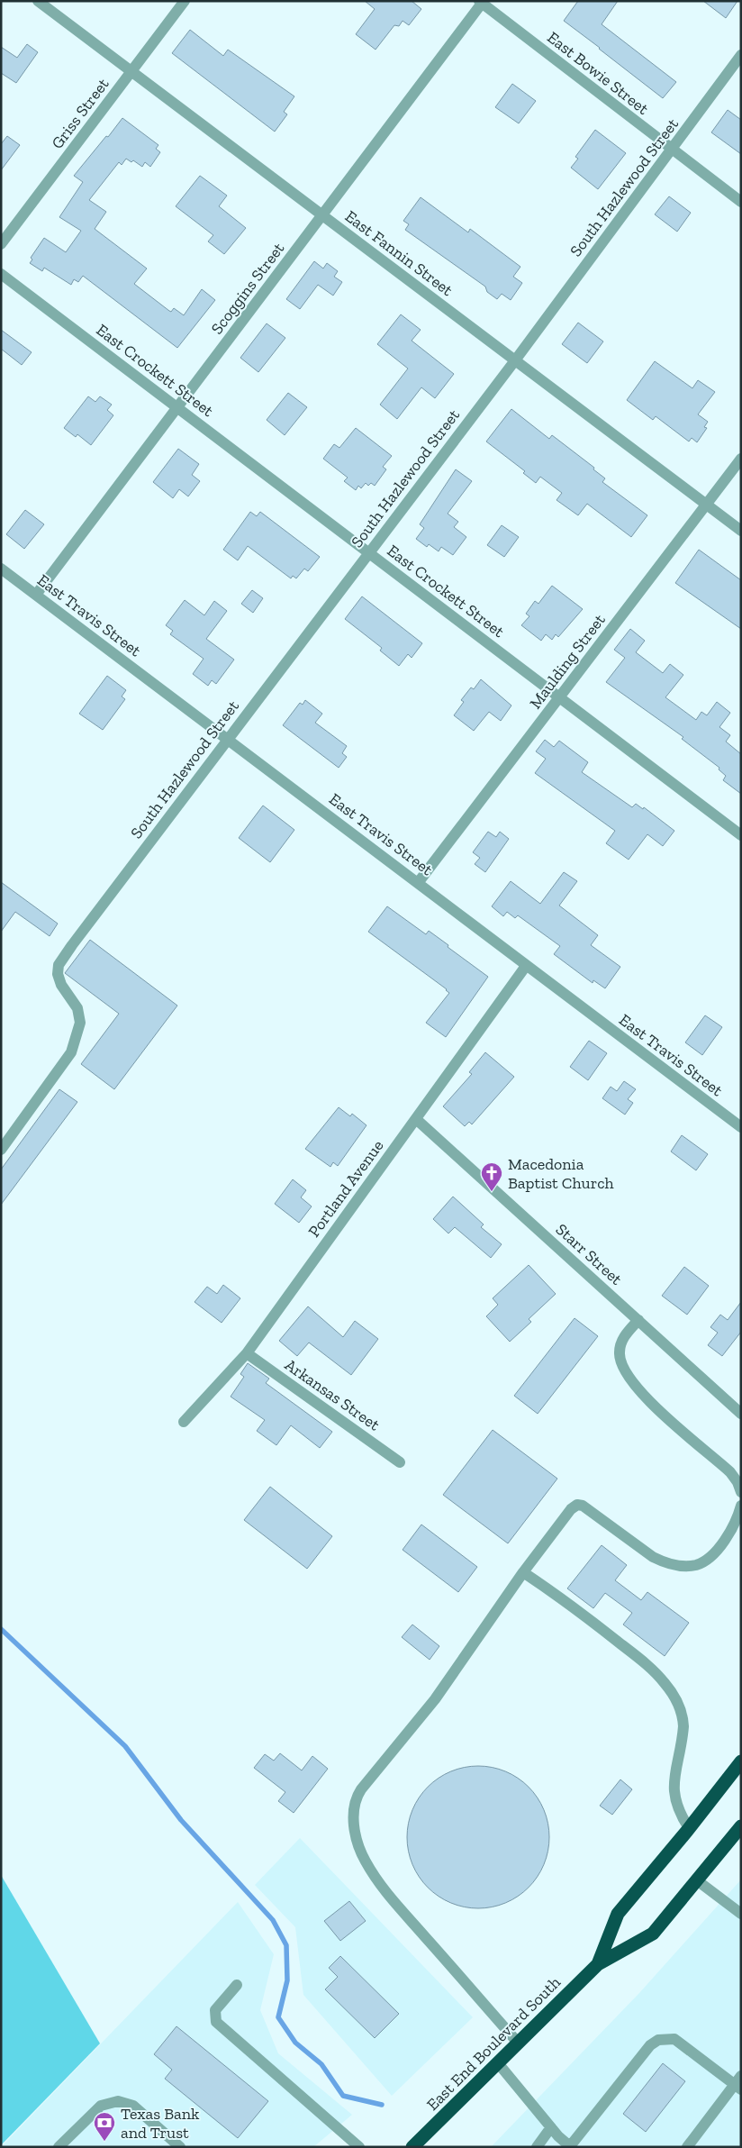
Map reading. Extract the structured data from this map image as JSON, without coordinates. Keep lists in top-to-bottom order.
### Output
{
  "streets": {
    "highway": ["East End Boulevard South"],
    "street": [
      "East Bowie Street",
      "Griss Street",
      "South Hazlewood Street",
      "East Fannin Street",
      "Scoggins Street",
      "East Crockett Street",
      "East Travis Street",
      "Maulding Street",
      "Portland Avenue",
      "Starr Street",
      "Arkansas Street"
    ]
  },
  "crossings": [
    ["East Bowie Street", "South Hazlewood Street"],
    ["East Bowie Street", "Scoggins Street"],
    ["Griss Street", "East Fannin Street"],
    ["South Hazlewood Street", "East Fannin Street"],
    ["South Hazlewood Street", "East Crockett Street"],
    ["South Hazlewood Street", "East Travis Street"],
    ["East Fannin Street", "Scoggins Street"],
    ["East Fannin Street", "Maulding Street"],
    ["Scoggins Street", "East Crockett Street"],
    ["Scoggins Street", "East Travis Street"],
    ["East Crockett Street", "Maulding Street"],
    ["East Travis Street", "Maulding Street"],
    ["East Travis Street", "Portland Avenue"],
    ["Portland Avenue", "Starr Street"],
    ["Portland Avenue", "Arkansas Street"]
  ],
  "places": {
    "church": ["Macedonia Baptist Church"],
    "bank": ["Texas Bank and Trust"]
  }
}
